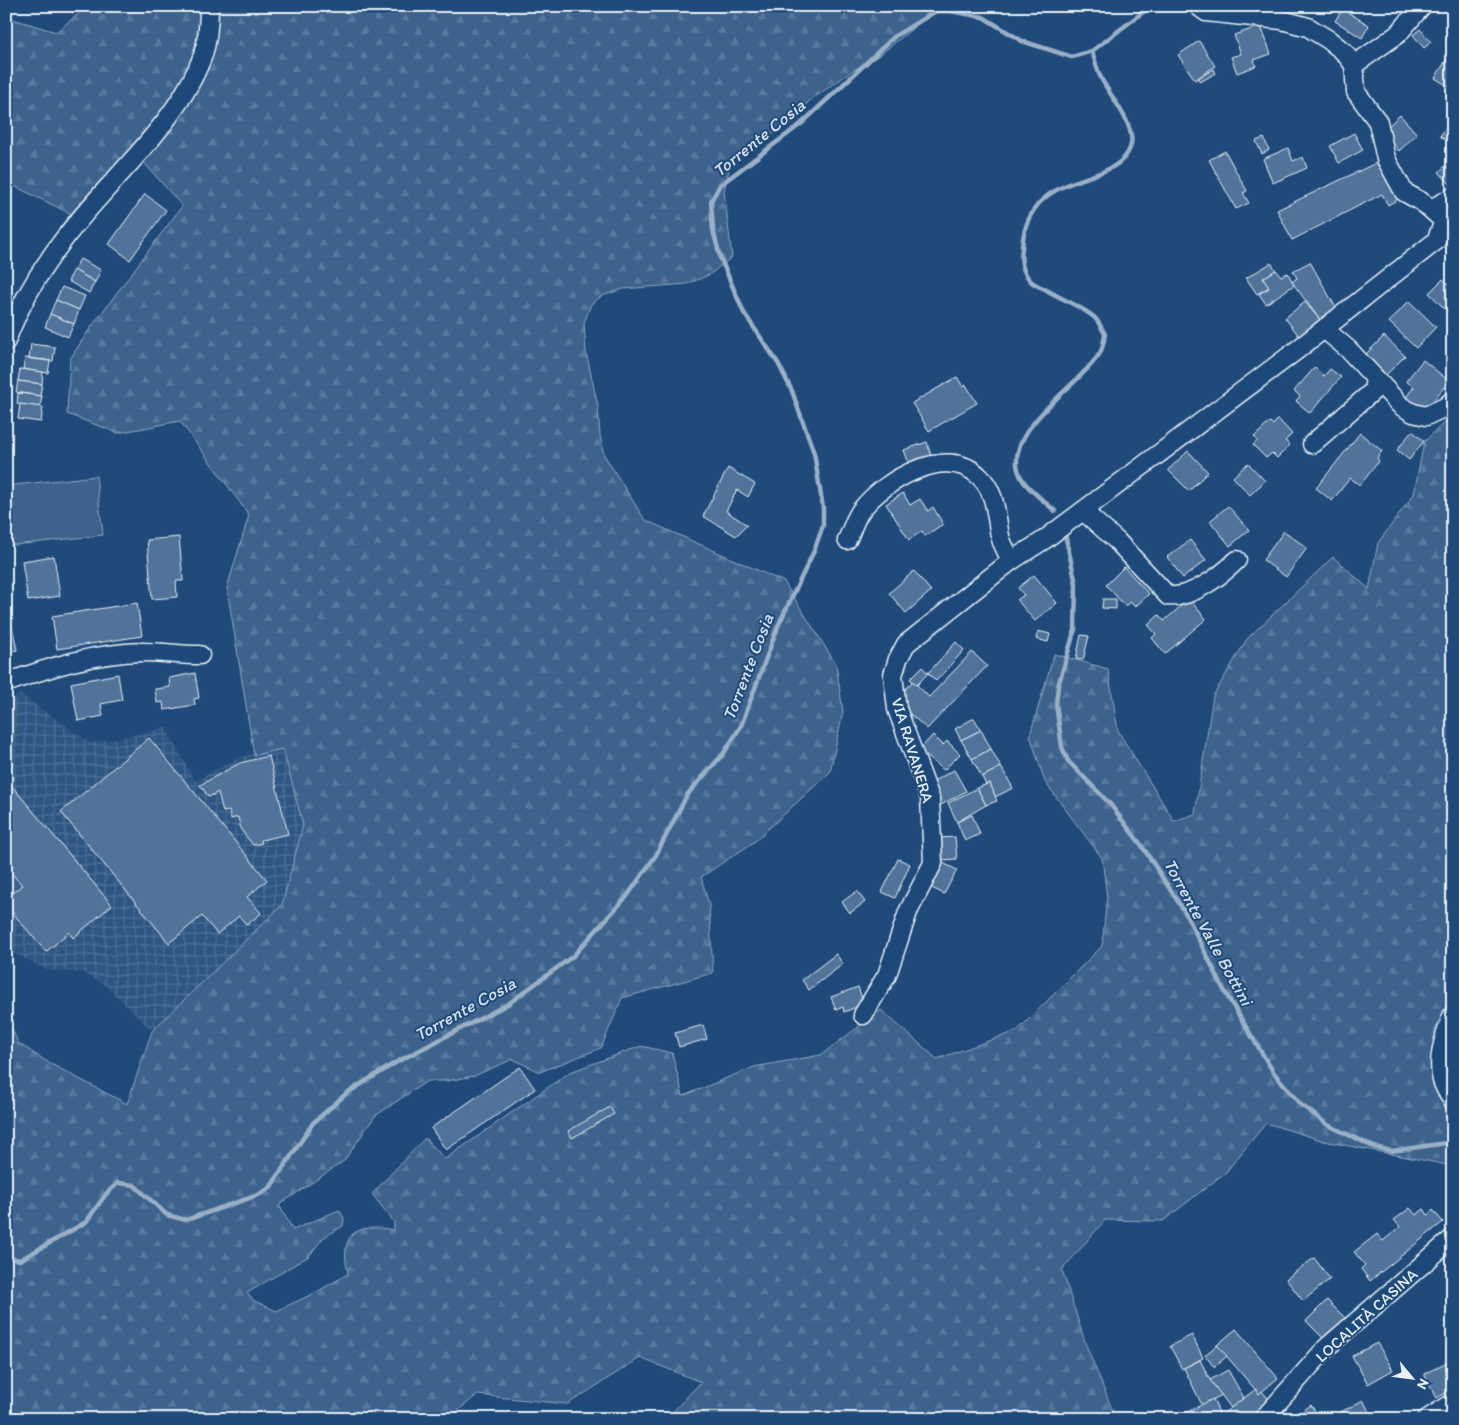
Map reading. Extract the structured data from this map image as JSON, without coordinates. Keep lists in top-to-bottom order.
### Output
{
  "streets": {
    "street": ["VIA RAVANERA", "LOCALITÀ CASINA"]
  },
  "water": ["Torrente Cosia", "Torrente Valle Bottini"],
  "north": "bottom right"
}
